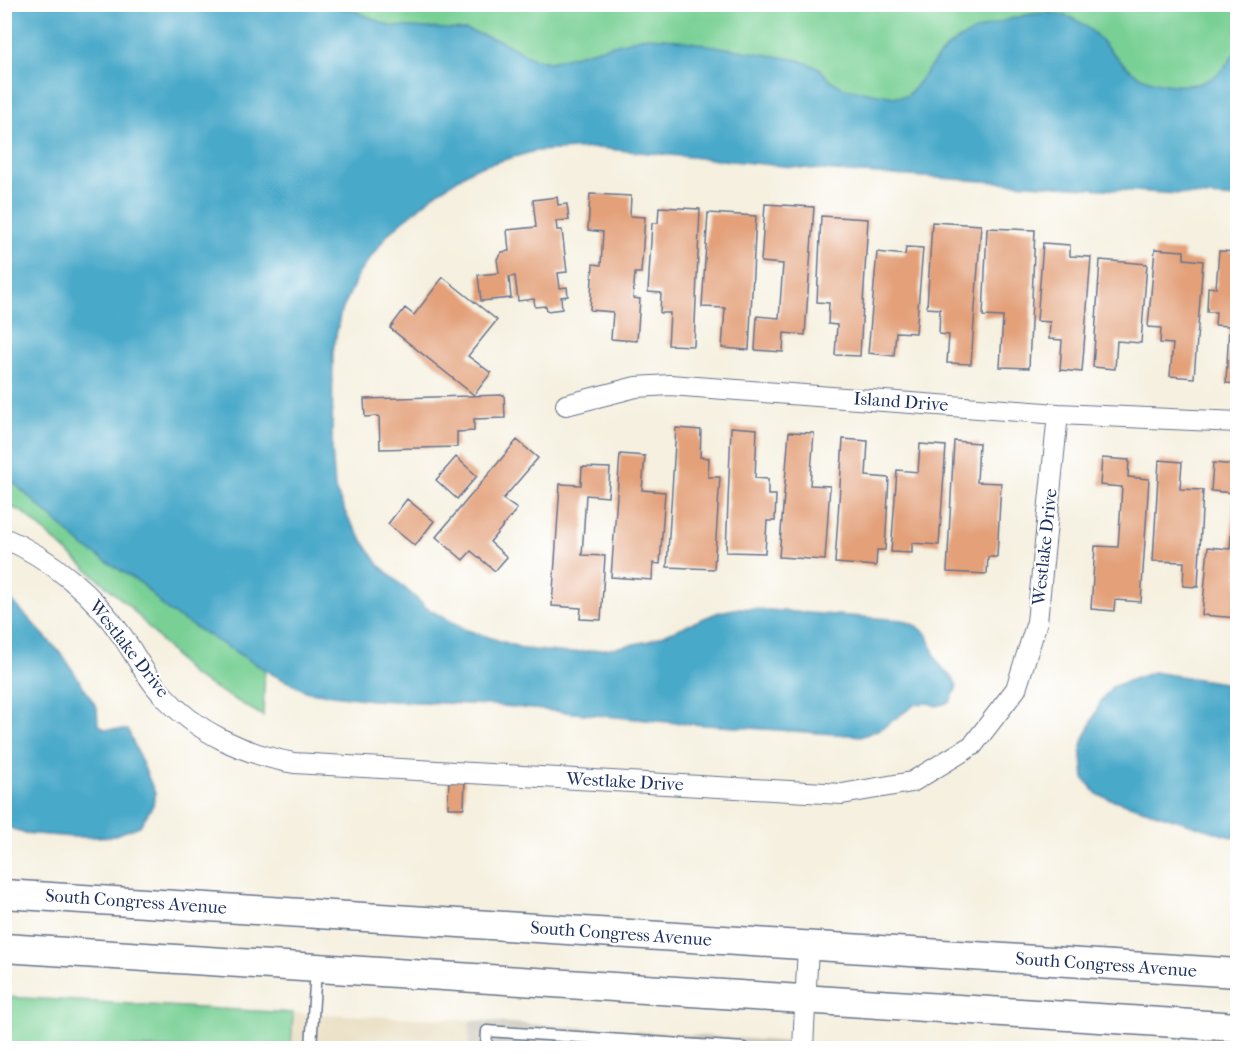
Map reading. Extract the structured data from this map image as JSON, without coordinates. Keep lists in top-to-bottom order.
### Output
{
  "streets": {
    "main road": ["South Congress Avenue"],
    "street": ["Island Drive", "Westlake Drive"]
  },
  "crossings": [
    ["Island Drive", "Westlake Drive"]
  ]
}
